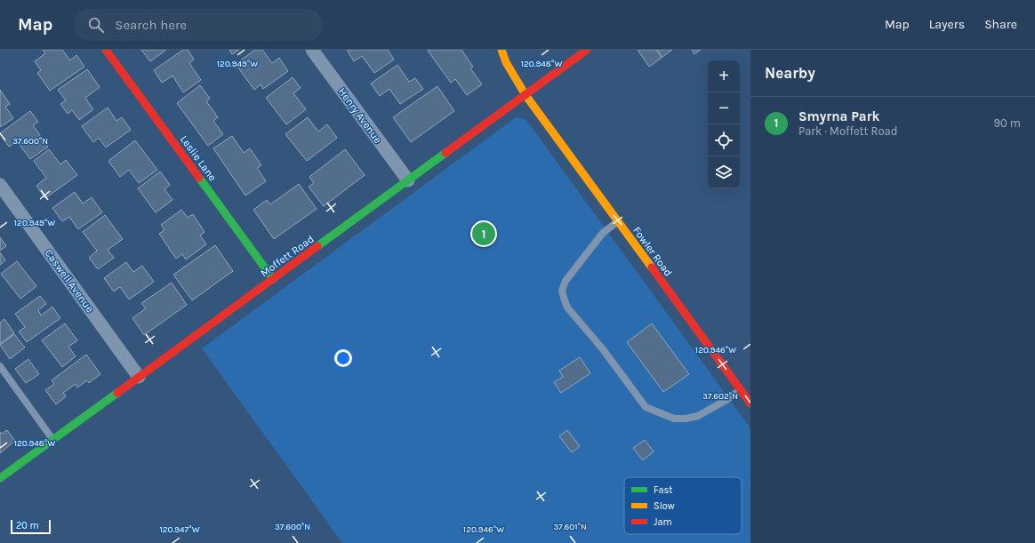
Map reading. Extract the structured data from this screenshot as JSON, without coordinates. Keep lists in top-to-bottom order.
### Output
{
  "streets": {
    "street": [
      "Henry Avenue",
      "Leslie Lane",
      "Fowler Road",
      "Moffett Road",
      "Caswell Avenue"
    ]
  },
  "crossings": [
    ["Henry Avenue", "Moffett Road"],
    ["Leslie Lane", "Moffett Road"],
    ["Fowler Road", "Moffett Road"],
    ["Moffett Road", "Caswell Avenue"]
  ],
  "legend": ["Fast", "Slow", "Jam"],
  "scale_bar": "20 m",
  "page": {
    "header": "Map",
    "search": "Search here",
    "nav": ["Map", "Layers", "Share"],
    "heading": "Nearby",
    "map_buttons": ["+", "−"],
    "list": [
      {
        "mark": "1",
        "name": "Smyrna Park",
        "note": "Park · Moffett Road",
        "value": "90 m"
      }
    ],
    "pins": "1",
    "scale": "20 m"
  },
  "coordinates": [
    "120.949°W",
    "120.948°W",
    "37.600°N",
    "120.946°W",
    "37.602°N",
    "37.601°N",
    "120.947°W"
  ]
}
